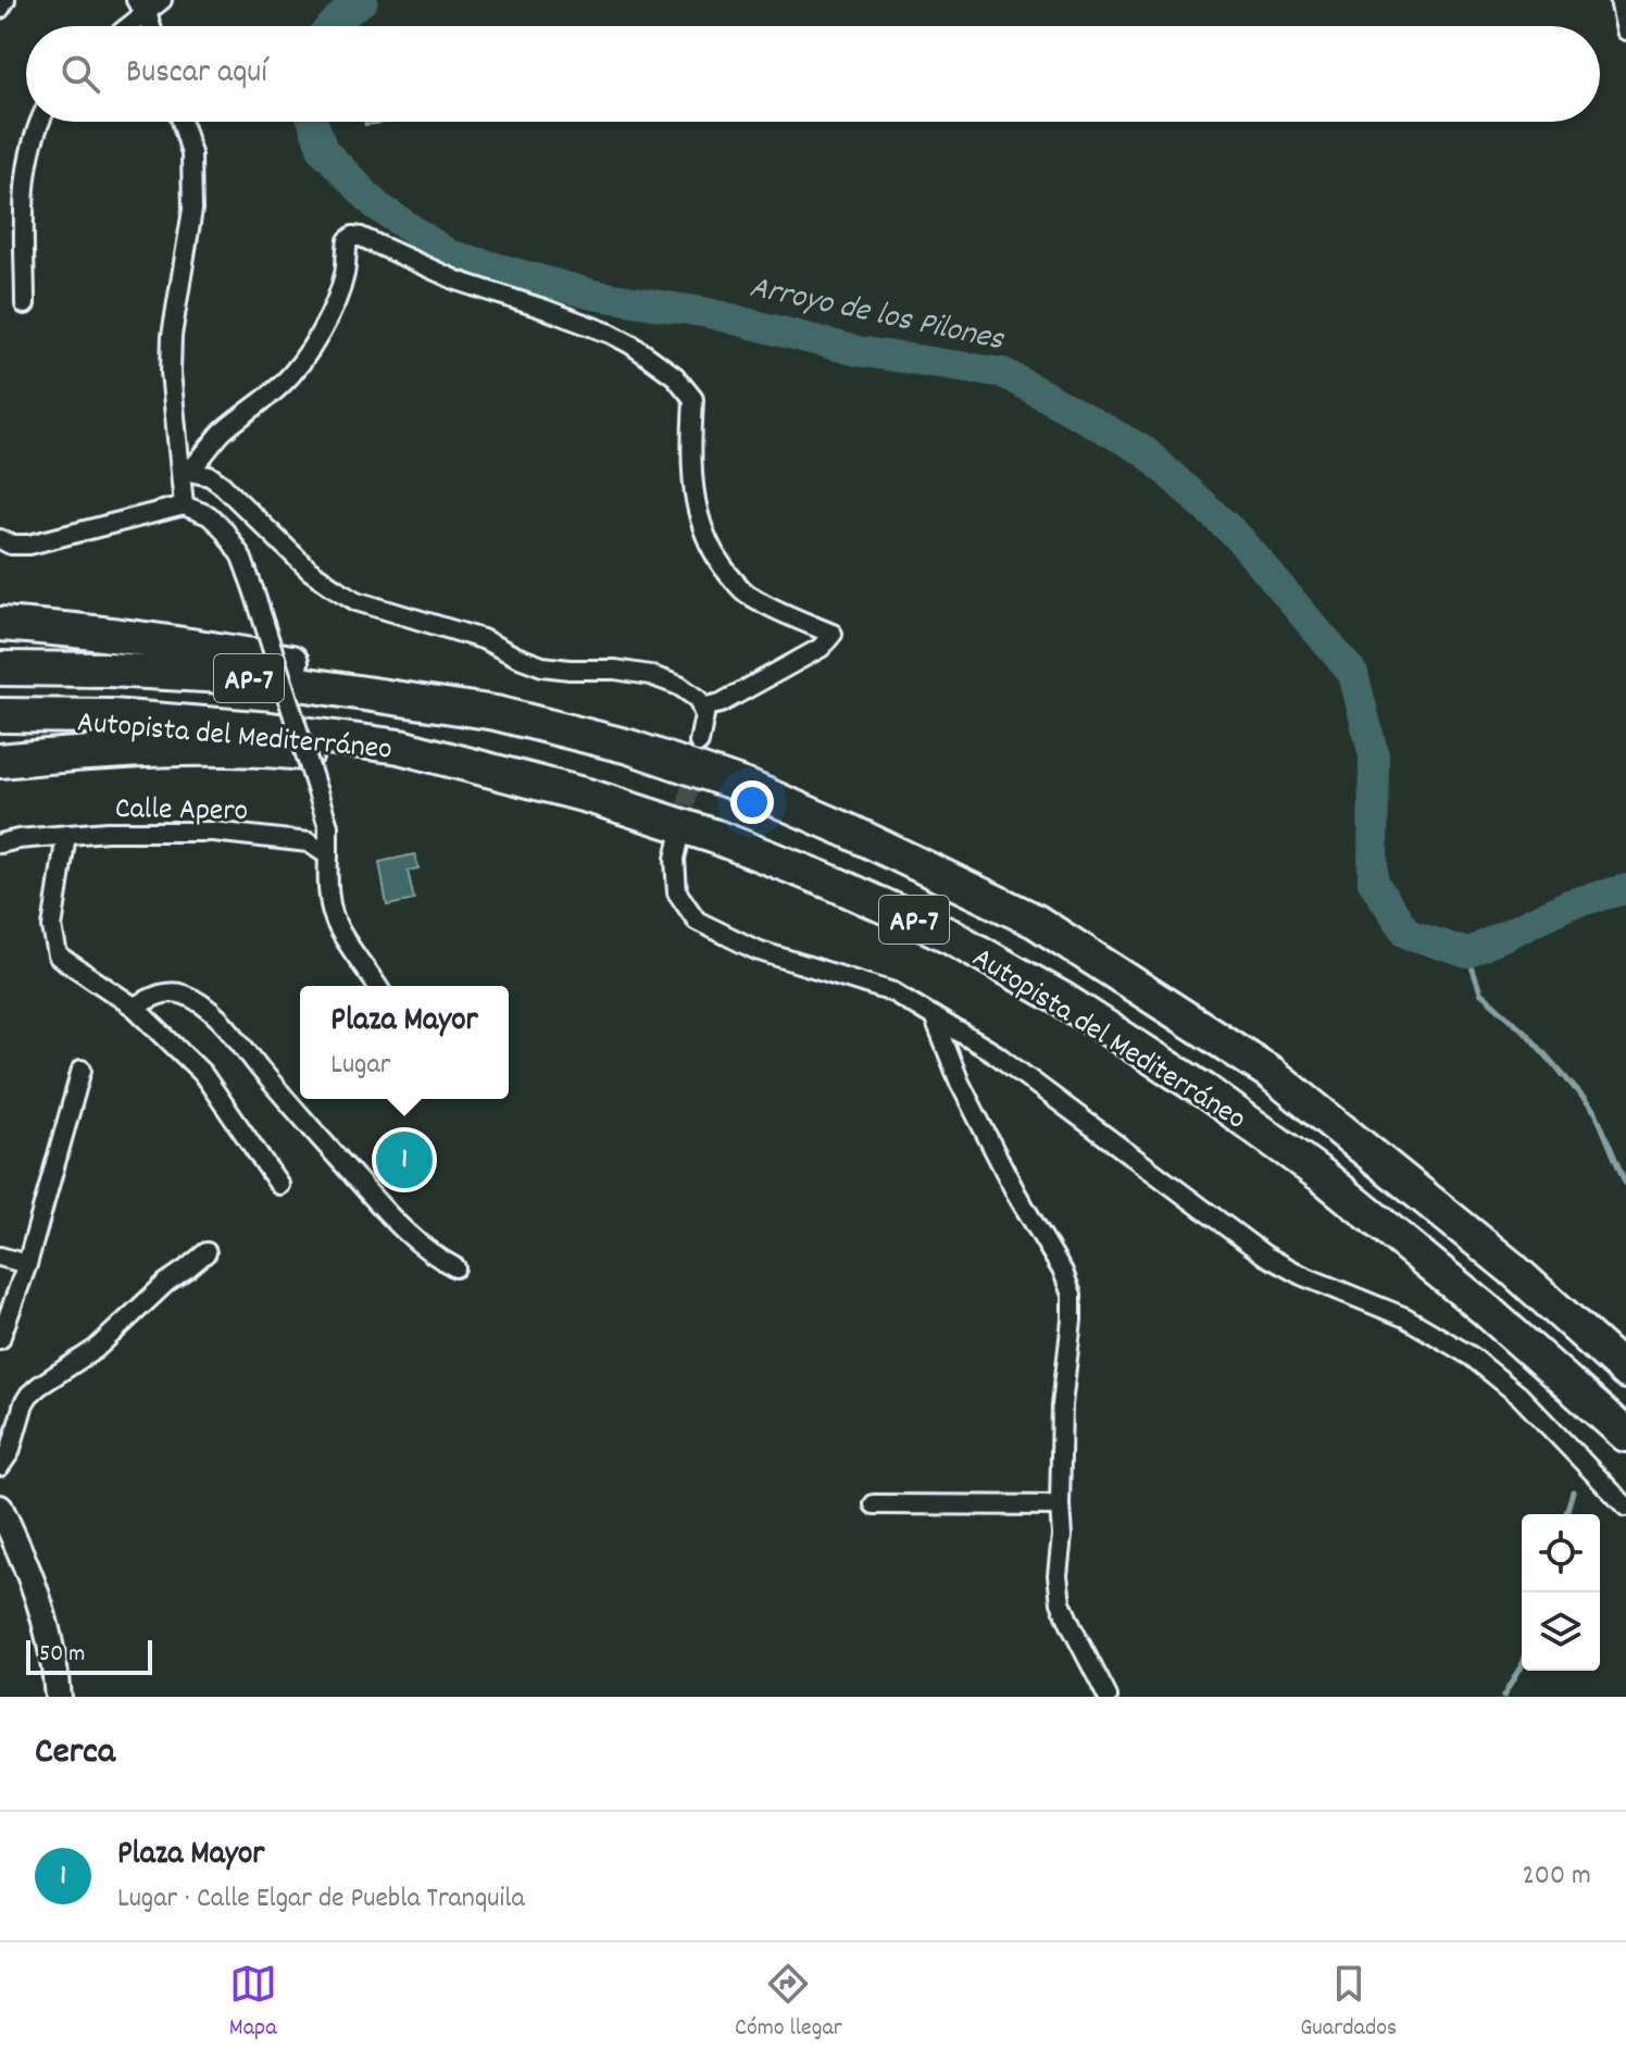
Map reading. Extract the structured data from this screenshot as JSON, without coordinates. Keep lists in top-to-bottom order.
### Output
{
  "streets": {
    "highway": ["AP-7", "Autopista del Mediterráneo"],
    "street": ["Calle Apero"]
  },
  "water": ["Arroyo de los Pilones"],
  "scale_bar": "50 m",
  "page": {
    "search": "Buscar aquí",
    "popup": ["Plaza Mayor", "Lugar"],
    "pins": "1",
    "scale": "50 m",
    "heading": "Cerca",
    "list": [
      {
        "mark": "1",
        "name": "Plaza Mayor",
        "note": "Lugar · Calle Elgar de Puebla Tranquila",
        "value": "200 m"
      }
    ],
    "nav": ["Mapa", "Cómo llegar", "Guardados"]
  }
}
